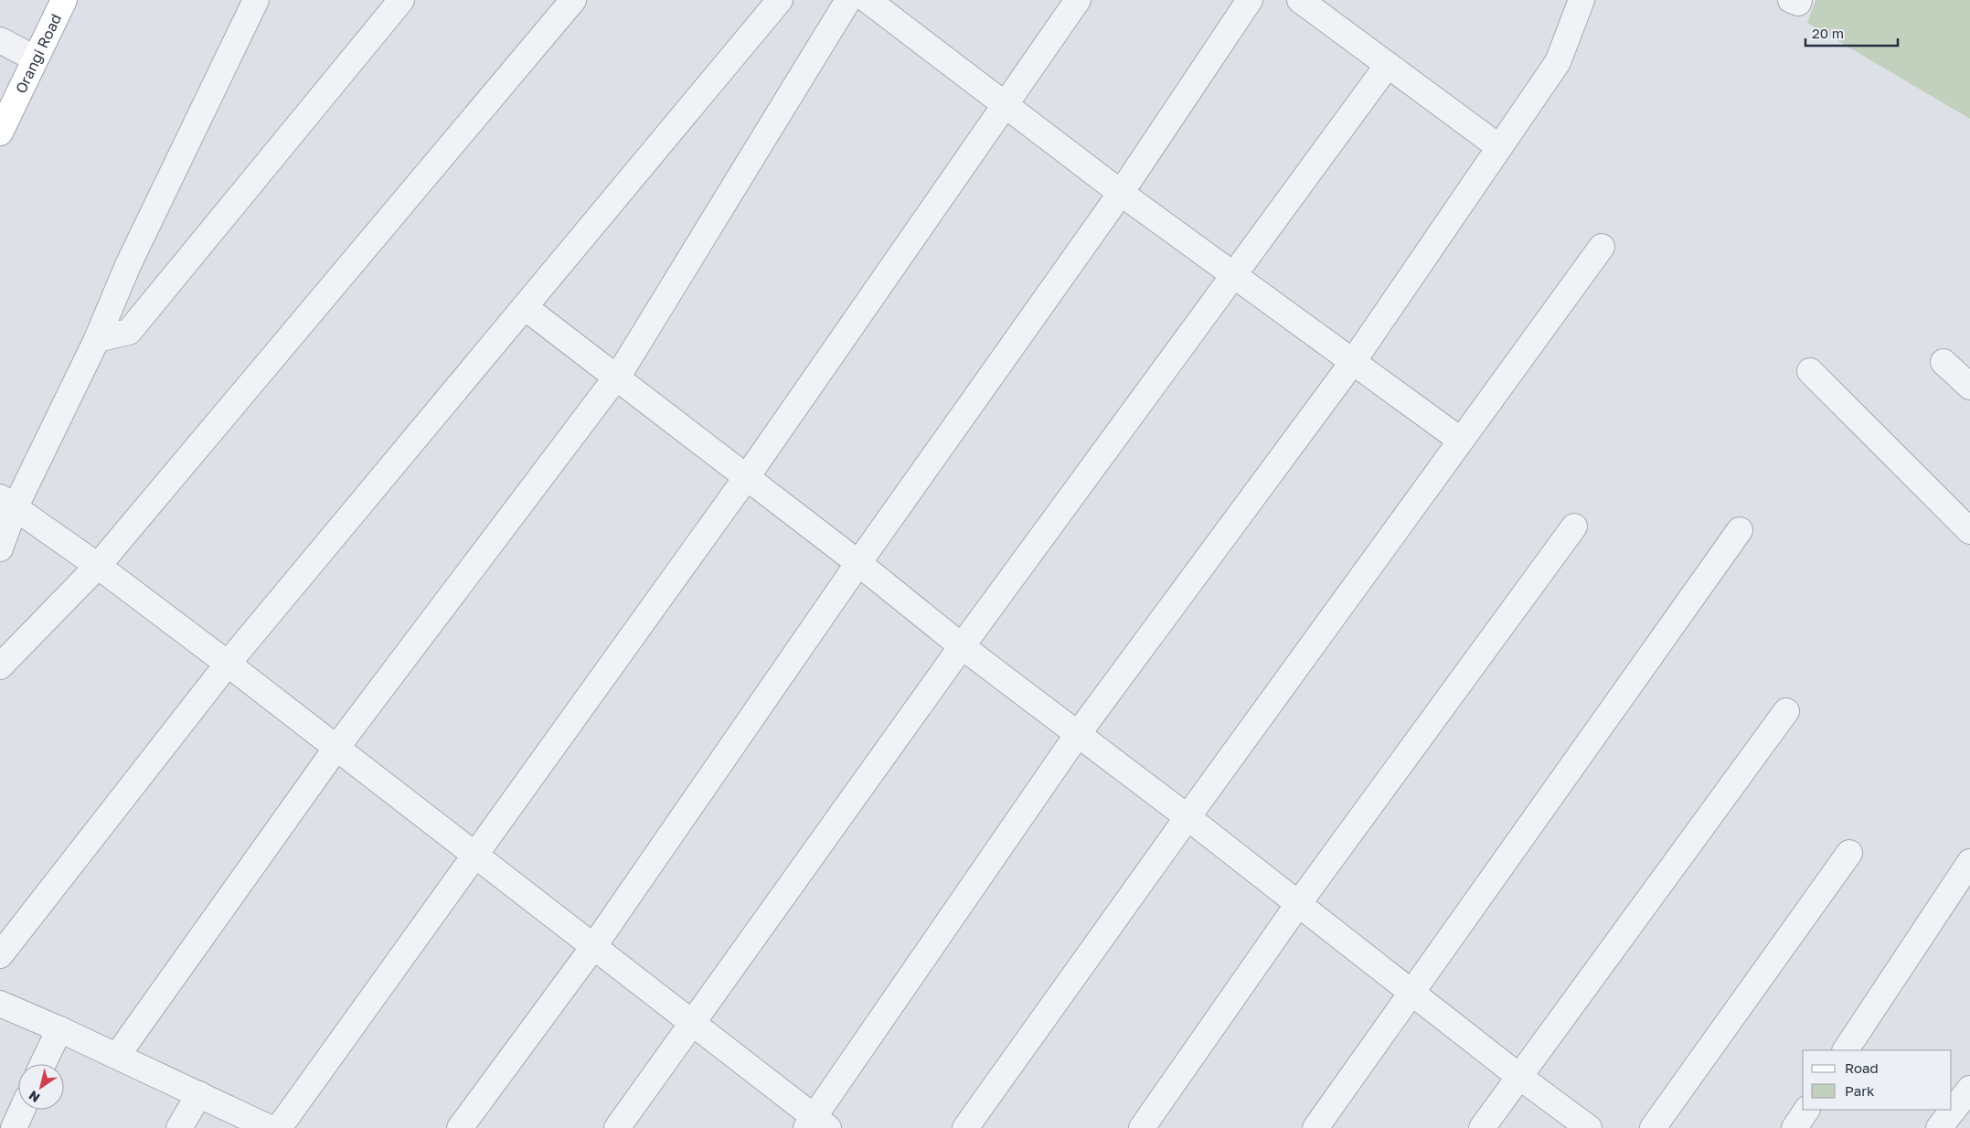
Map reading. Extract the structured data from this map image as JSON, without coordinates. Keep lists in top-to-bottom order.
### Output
{
  "streets": {
    "main road": ["Orangi Road"]
  },
  "legend": ["Road", "Park"],
  "scale_bar": "20 m",
  "north": "bottom left"
}
